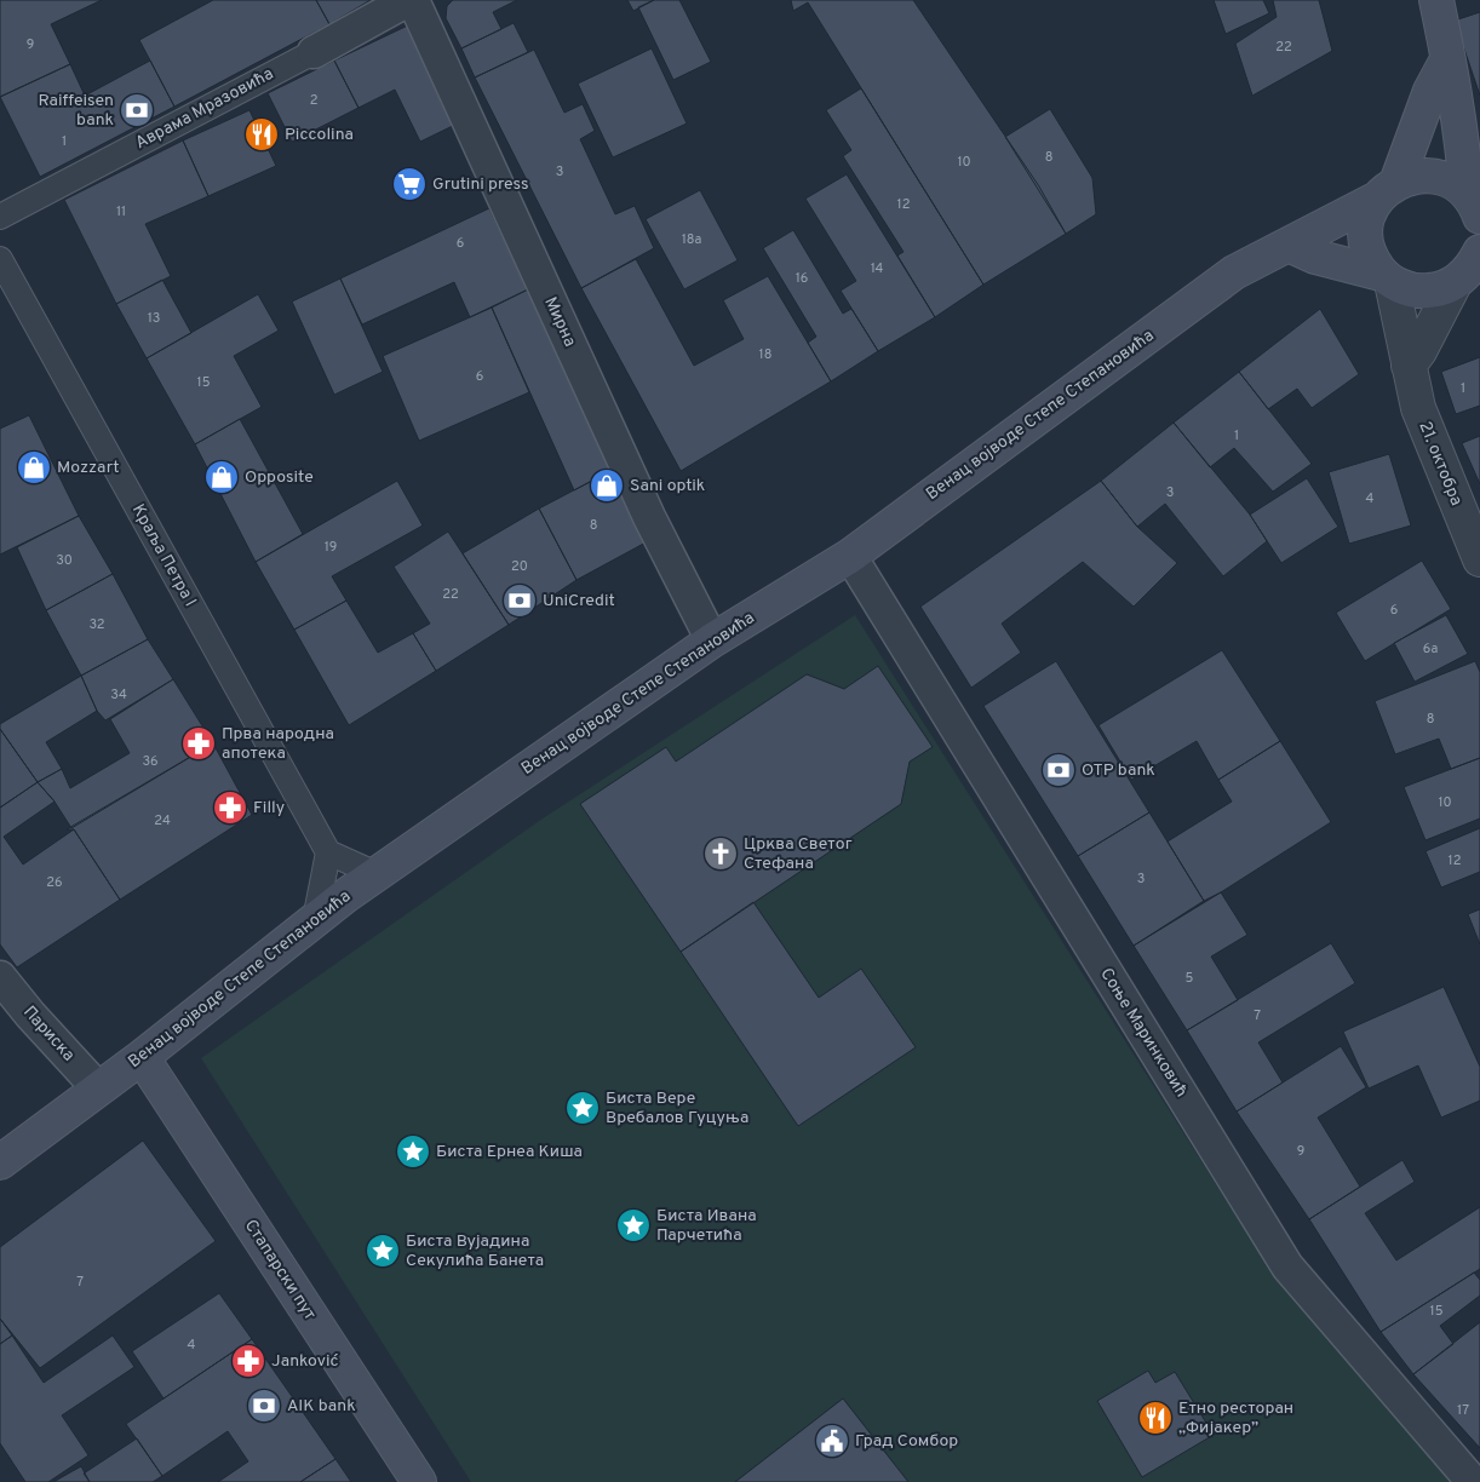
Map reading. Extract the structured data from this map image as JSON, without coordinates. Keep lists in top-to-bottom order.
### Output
{
  "streets": {
    "main road": ["Венац војводе Степе Степановића", "Стапарски пут"],
    "street": [
      "Аврама Мразовића",
      "Мирна",
      "21. октобра",
      "Краља Петра I",
      "Соње Маринковић",
      "Париска"
    ]
  },
  "crossings": [
    ["Аврама Мразовића", "Мирна"],
    ["Мирна", "Венац војводе Степе Степановића"],
    ["Венац војводе Степе Степановића", "Соње Маринковић"],
    ["Венац војводе Степе Степановића", "Париска"],
    ["Венац војводе Степе Степановића", "Стапарски пут"]
  ],
  "places": {
    "bank": [
      "Raiffeisen bank",
      "UniCredit",
      "OTP bank",
      "AIK bank"
    ],
    "restaurant": ["Piccolina", "Етно ресторан „Фијакер”"],
    "supermarket": ["Grutini press"],
    "shop": ["Mozzart", "Opposite", "Sani optik"],
    "pharmacy": ["Прва народна апотека", "Filly", "Janković"],
    "church": ["Црква Светог Стефана"],
    "place": [
      "Биста Вере Вребалов Гуцуња",
      "Биста Ернеа Киша",
      "Биста Ивана Парчетића",
      "Биста Вујадина Секулића Банета"
    ],
    "public building": ["Град Сомбор"]
  },
  "house_numbers": [
    "9",
    "22",
    "2",
    "1",
    "8",
    "10",
    "3",
    "12",
    "11",
    "18a",
    "6",
    "14",
    "16",
    "13",
    "18",
    "6",
    "15",
    "1",
    "1",
    "3",
    "4",
    "8",
    "19",
    "30",
    "20",
    "22",
    "6",
    "32",
    "6a",
    "34",
    "8",
    "36",
    "10",
    "24",
    "12",
    "3",
    "26",
    "5",
    "7",
    "9",
    "7",
    "15",
    "4",
    "17"
  ]
}
